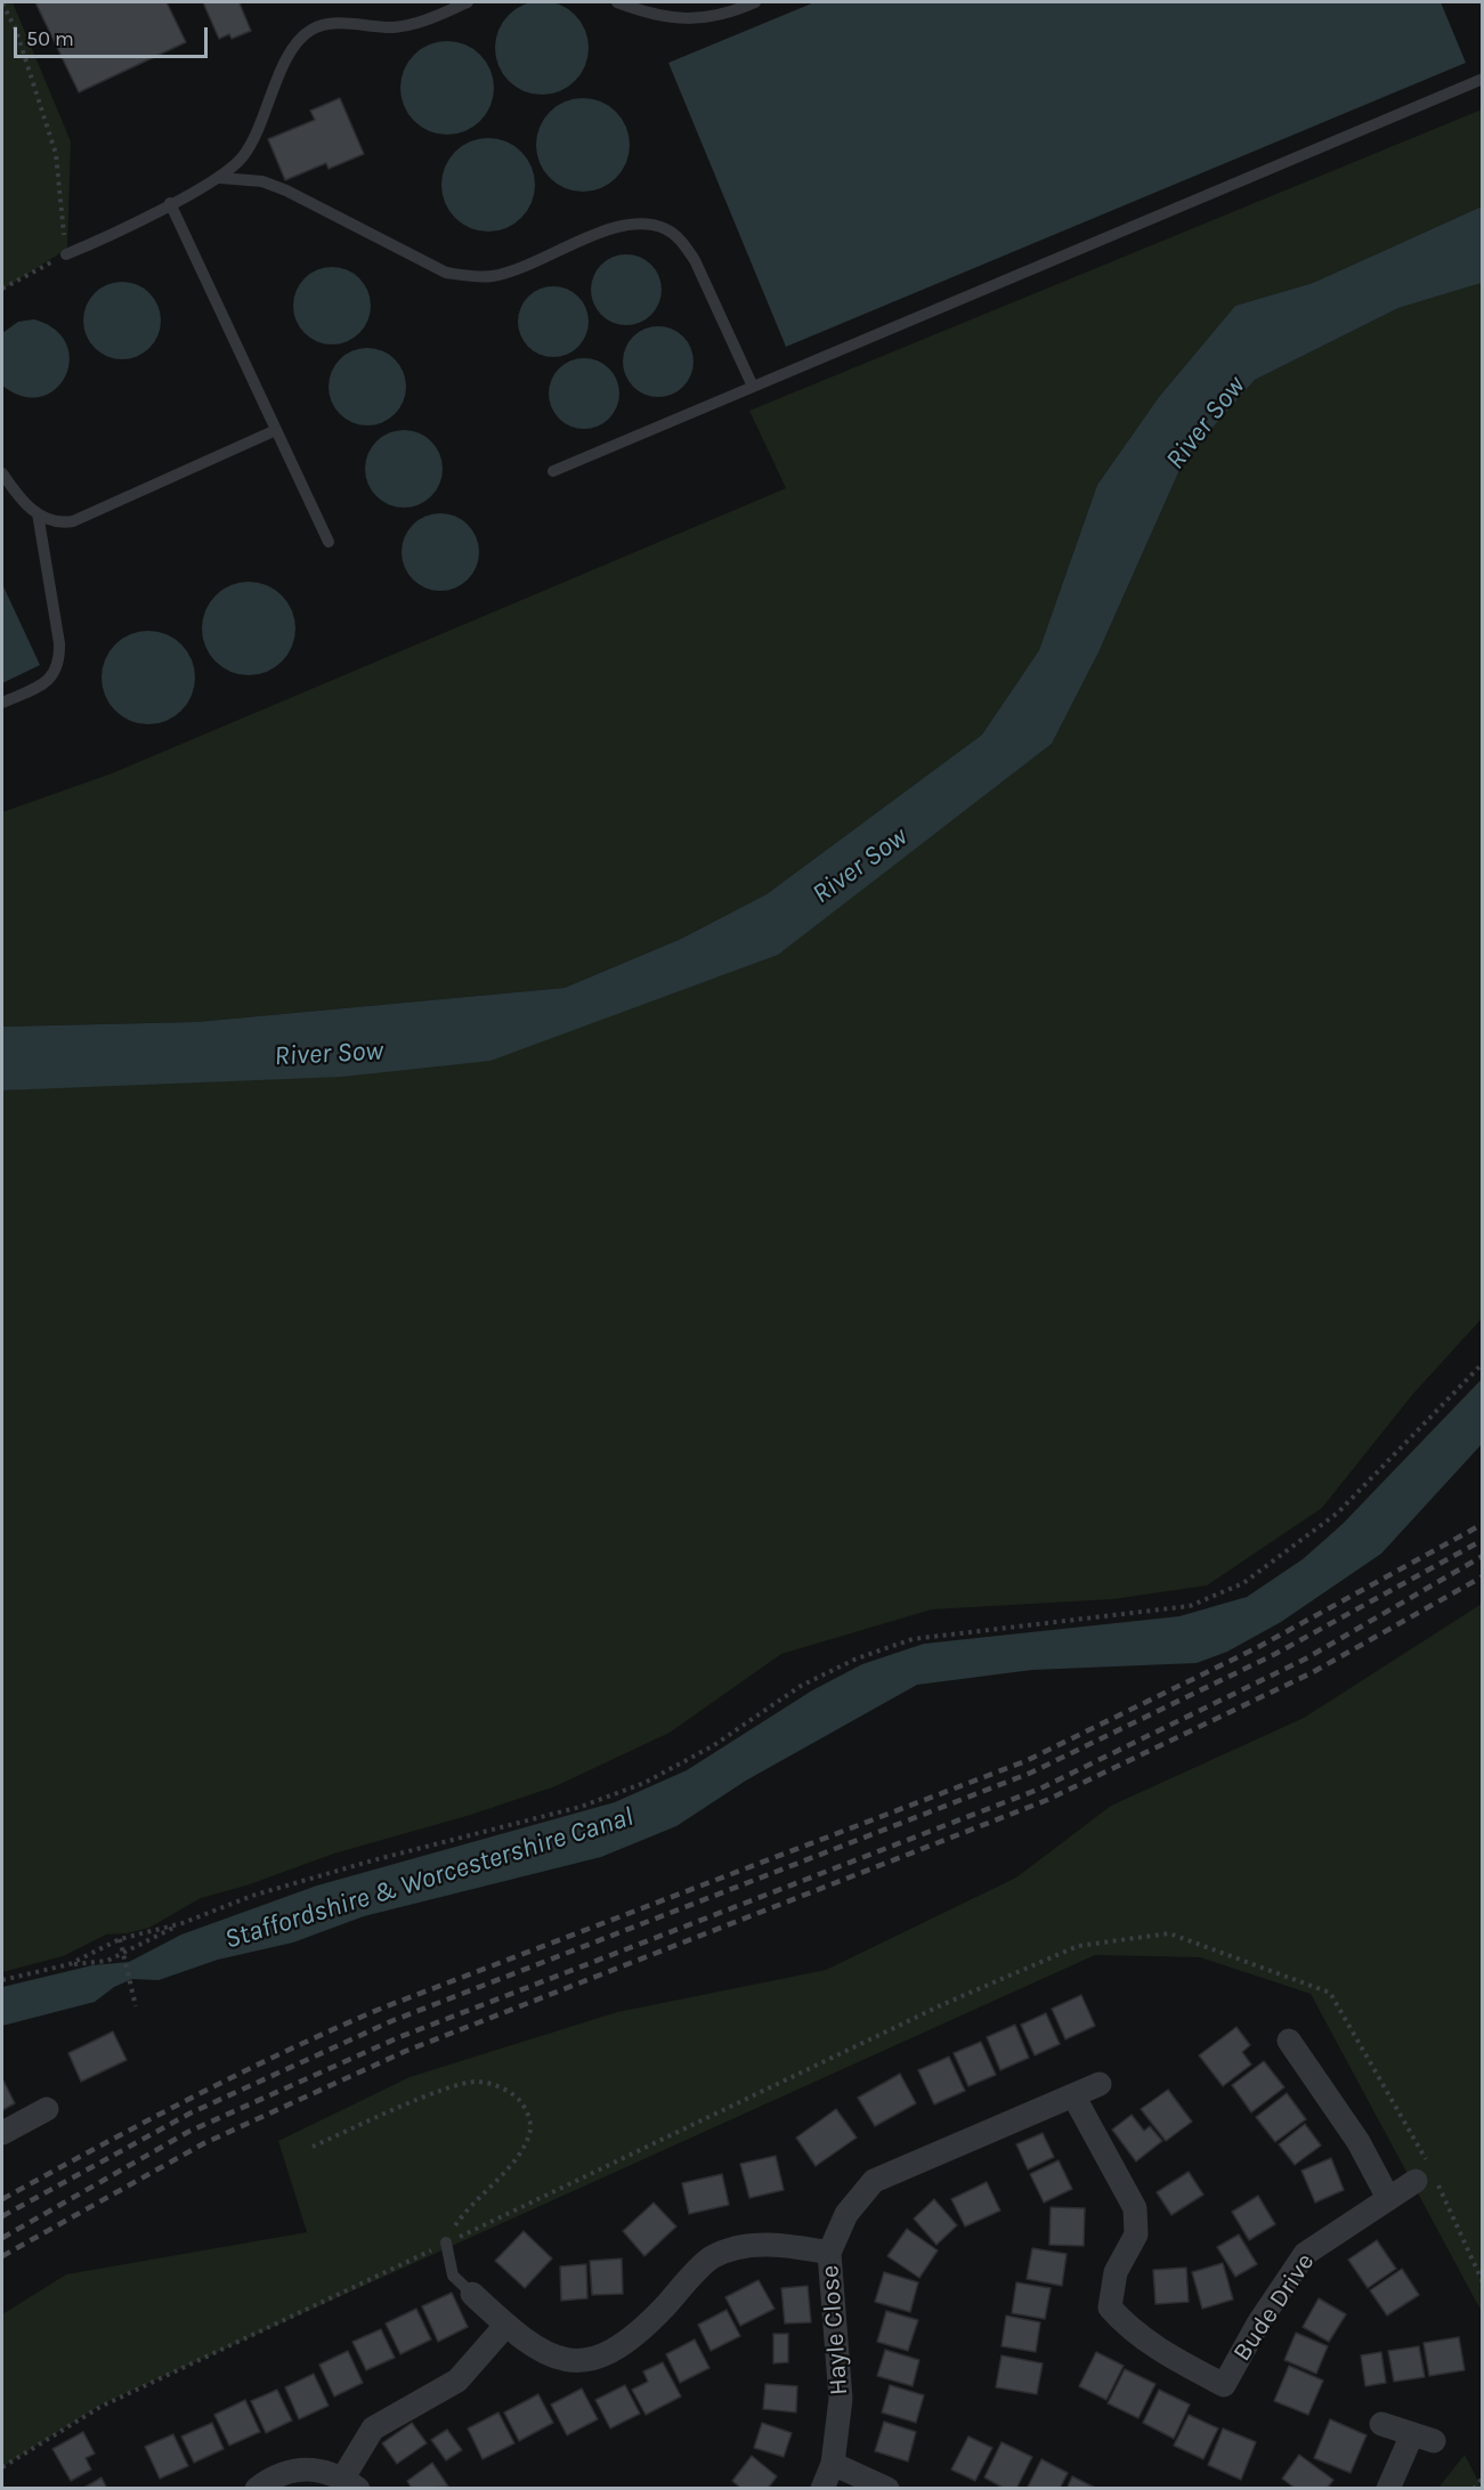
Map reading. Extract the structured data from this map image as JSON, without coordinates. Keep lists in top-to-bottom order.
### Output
{
  "streets": {
    "street": ["Bude Drive", "Hayle Close"]
  },
  "crossings": [
    ["Bude Drive", "Hayle Close"]
  ],
  "water": ["River Sow", "Staffordshire & Worcestershire Canal"],
  "scale_bar": "50 m"
}
